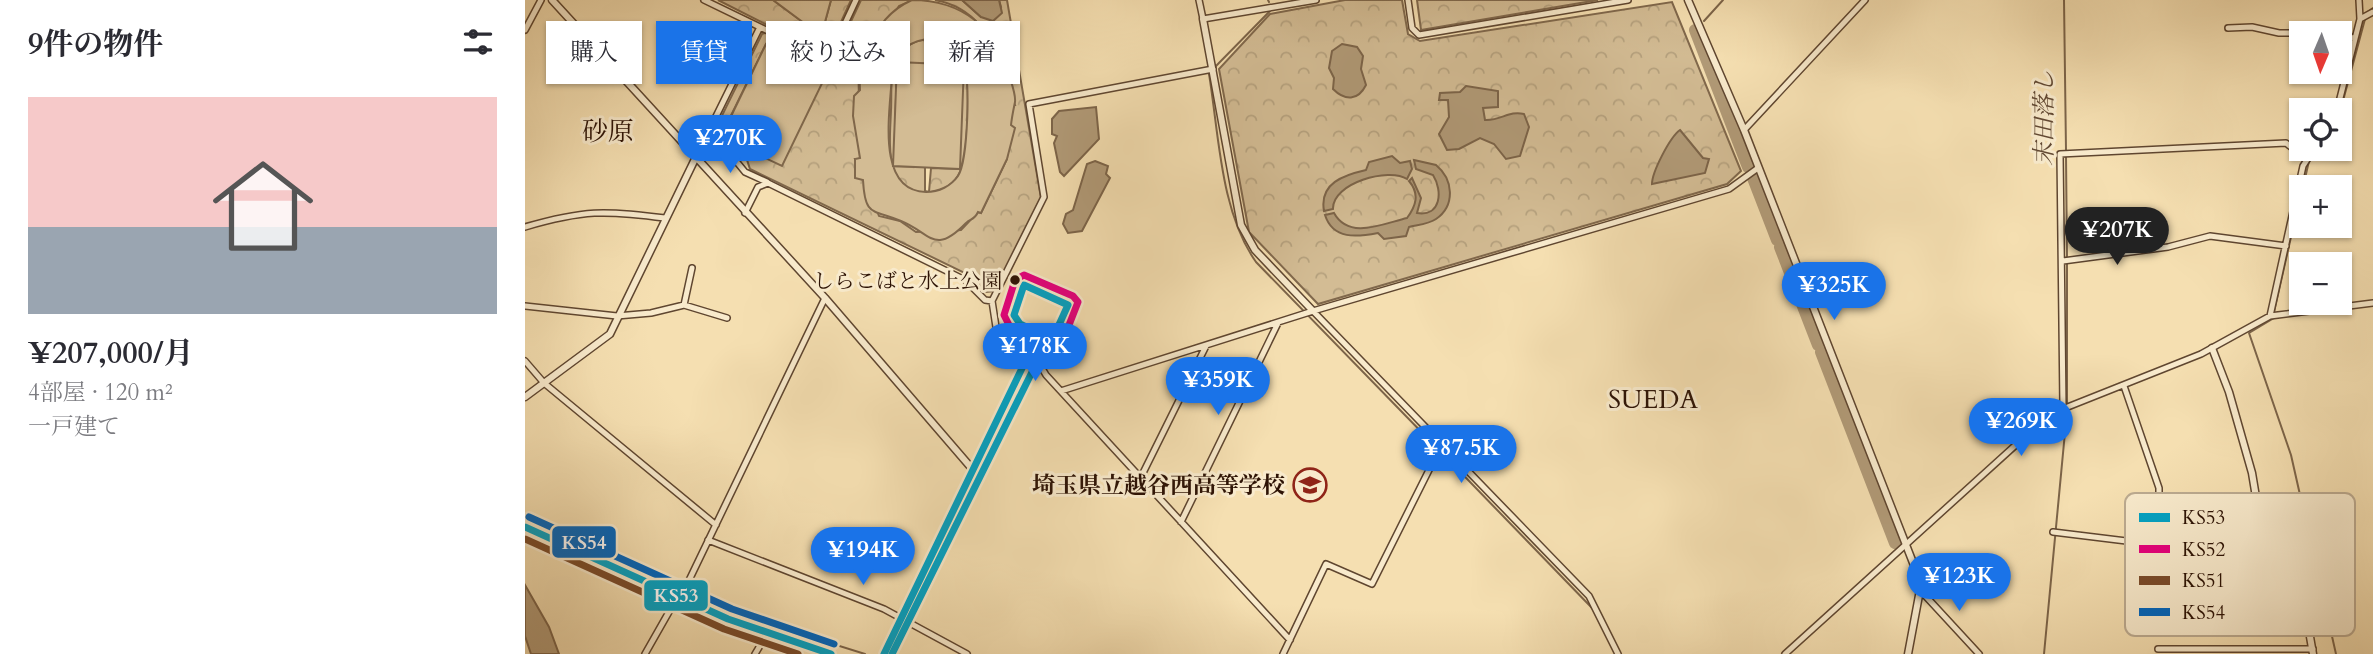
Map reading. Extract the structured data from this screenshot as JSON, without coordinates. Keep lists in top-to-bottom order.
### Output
{
  "districts": ["砂原", "SUEDA"],
  "water": ["末田落し"],
  "places": {
    "other": ["しらこばと水上公園"],
    "school or university": ["埼玉県立越谷西高等学校"]
  },
  "lines": [
    "transit line KS52",
    "transit line KS53",
    "transit line KS54",
    "transit line KS51"
  ],
  "legend": [
    "KS53",
    "KS52",
    "KS51",
    "KS54"
  ],
  "north": "bottom",
  "page": {
    "heading": "9件の物件",
    "map_buttons": ["+", "−"],
    "chip": [
      "購入",
      "賃貸",
      "絞り込み",
      "新着"
    ],
    "list": [
      {
        "name": "¥207,000/月",
        "note": "4部屋 · 120 m² · 一戸建て"
      }
    ],
    "price": [
      "¥270K",
      "¥207K",
      "¥325K",
      "¥178K",
      "¥359K",
      "¥269K",
      "¥87.5K",
      "¥194K",
      "¥123K"
    ]
  }
}
